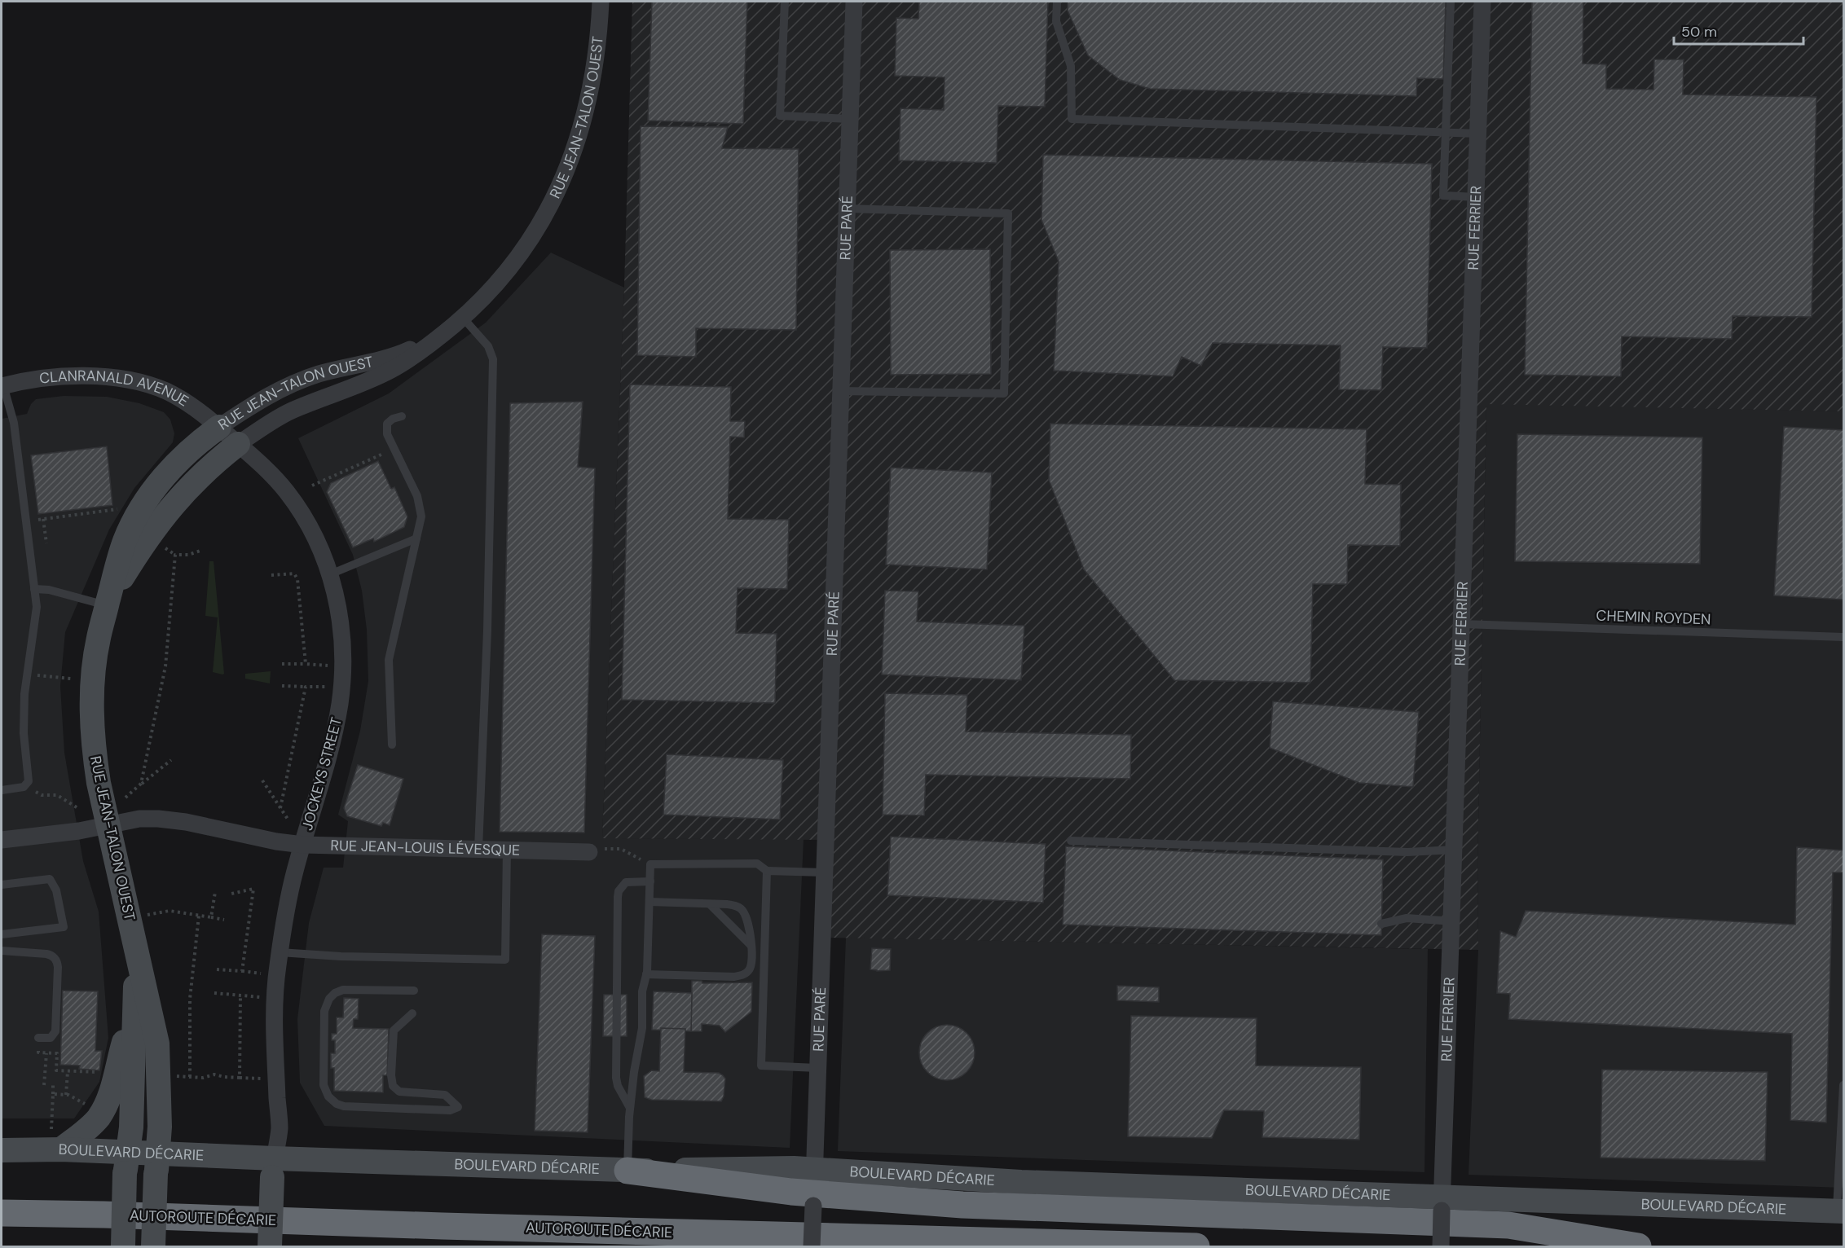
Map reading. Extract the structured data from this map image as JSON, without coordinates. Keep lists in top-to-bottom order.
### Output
{
  "streets": {
    "highway": ["AUTOROUTE DÉCARIE"],
    "main road": ["RUE JEAN-TALON OUEST", "BOULEVARD DÉCARIE"],
    "street": [
      "RUE PARÉ",
      "RUE FERRIER",
      "CLANRANALD AVENUE",
      "JOCKEYS STREET",
      "RUE JEAN-LOUIS LÉVESQUE"
    ],
    "lane": ["CHEMIN ROYDEN"]
  },
  "crossings": [
    ["RUE JEAN-TALON OUEST", "CLANRANALD AVENUE"],
    ["RUE JEAN-TALON OUEST", "JOCKEYS STREET"],
    ["RUE JEAN-TALON OUEST", "RUE JEAN-LOUIS LÉVESQUE"],
    ["RUE JEAN-TALON OUEST", "BOULEVARD DÉCARIE"],
    ["RUE PARÉ", "BOULEVARD DÉCARIE"],
    ["RUE FERRIER", "CHEMIN ROYDEN"],
    ["RUE FERRIER", "BOULEVARD DÉCARIE"],
    ["CLANRANALD AVENUE", "JOCKEYS STREET"],
    ["JOCKEYS STREET", "RUE JEAN-LOUIS LÉVESQUE"],
    ["JOCKEYS STREET", "BOULEVARD DÉCARIE"]
  ],
  "scale_bar": "50 m"
}
